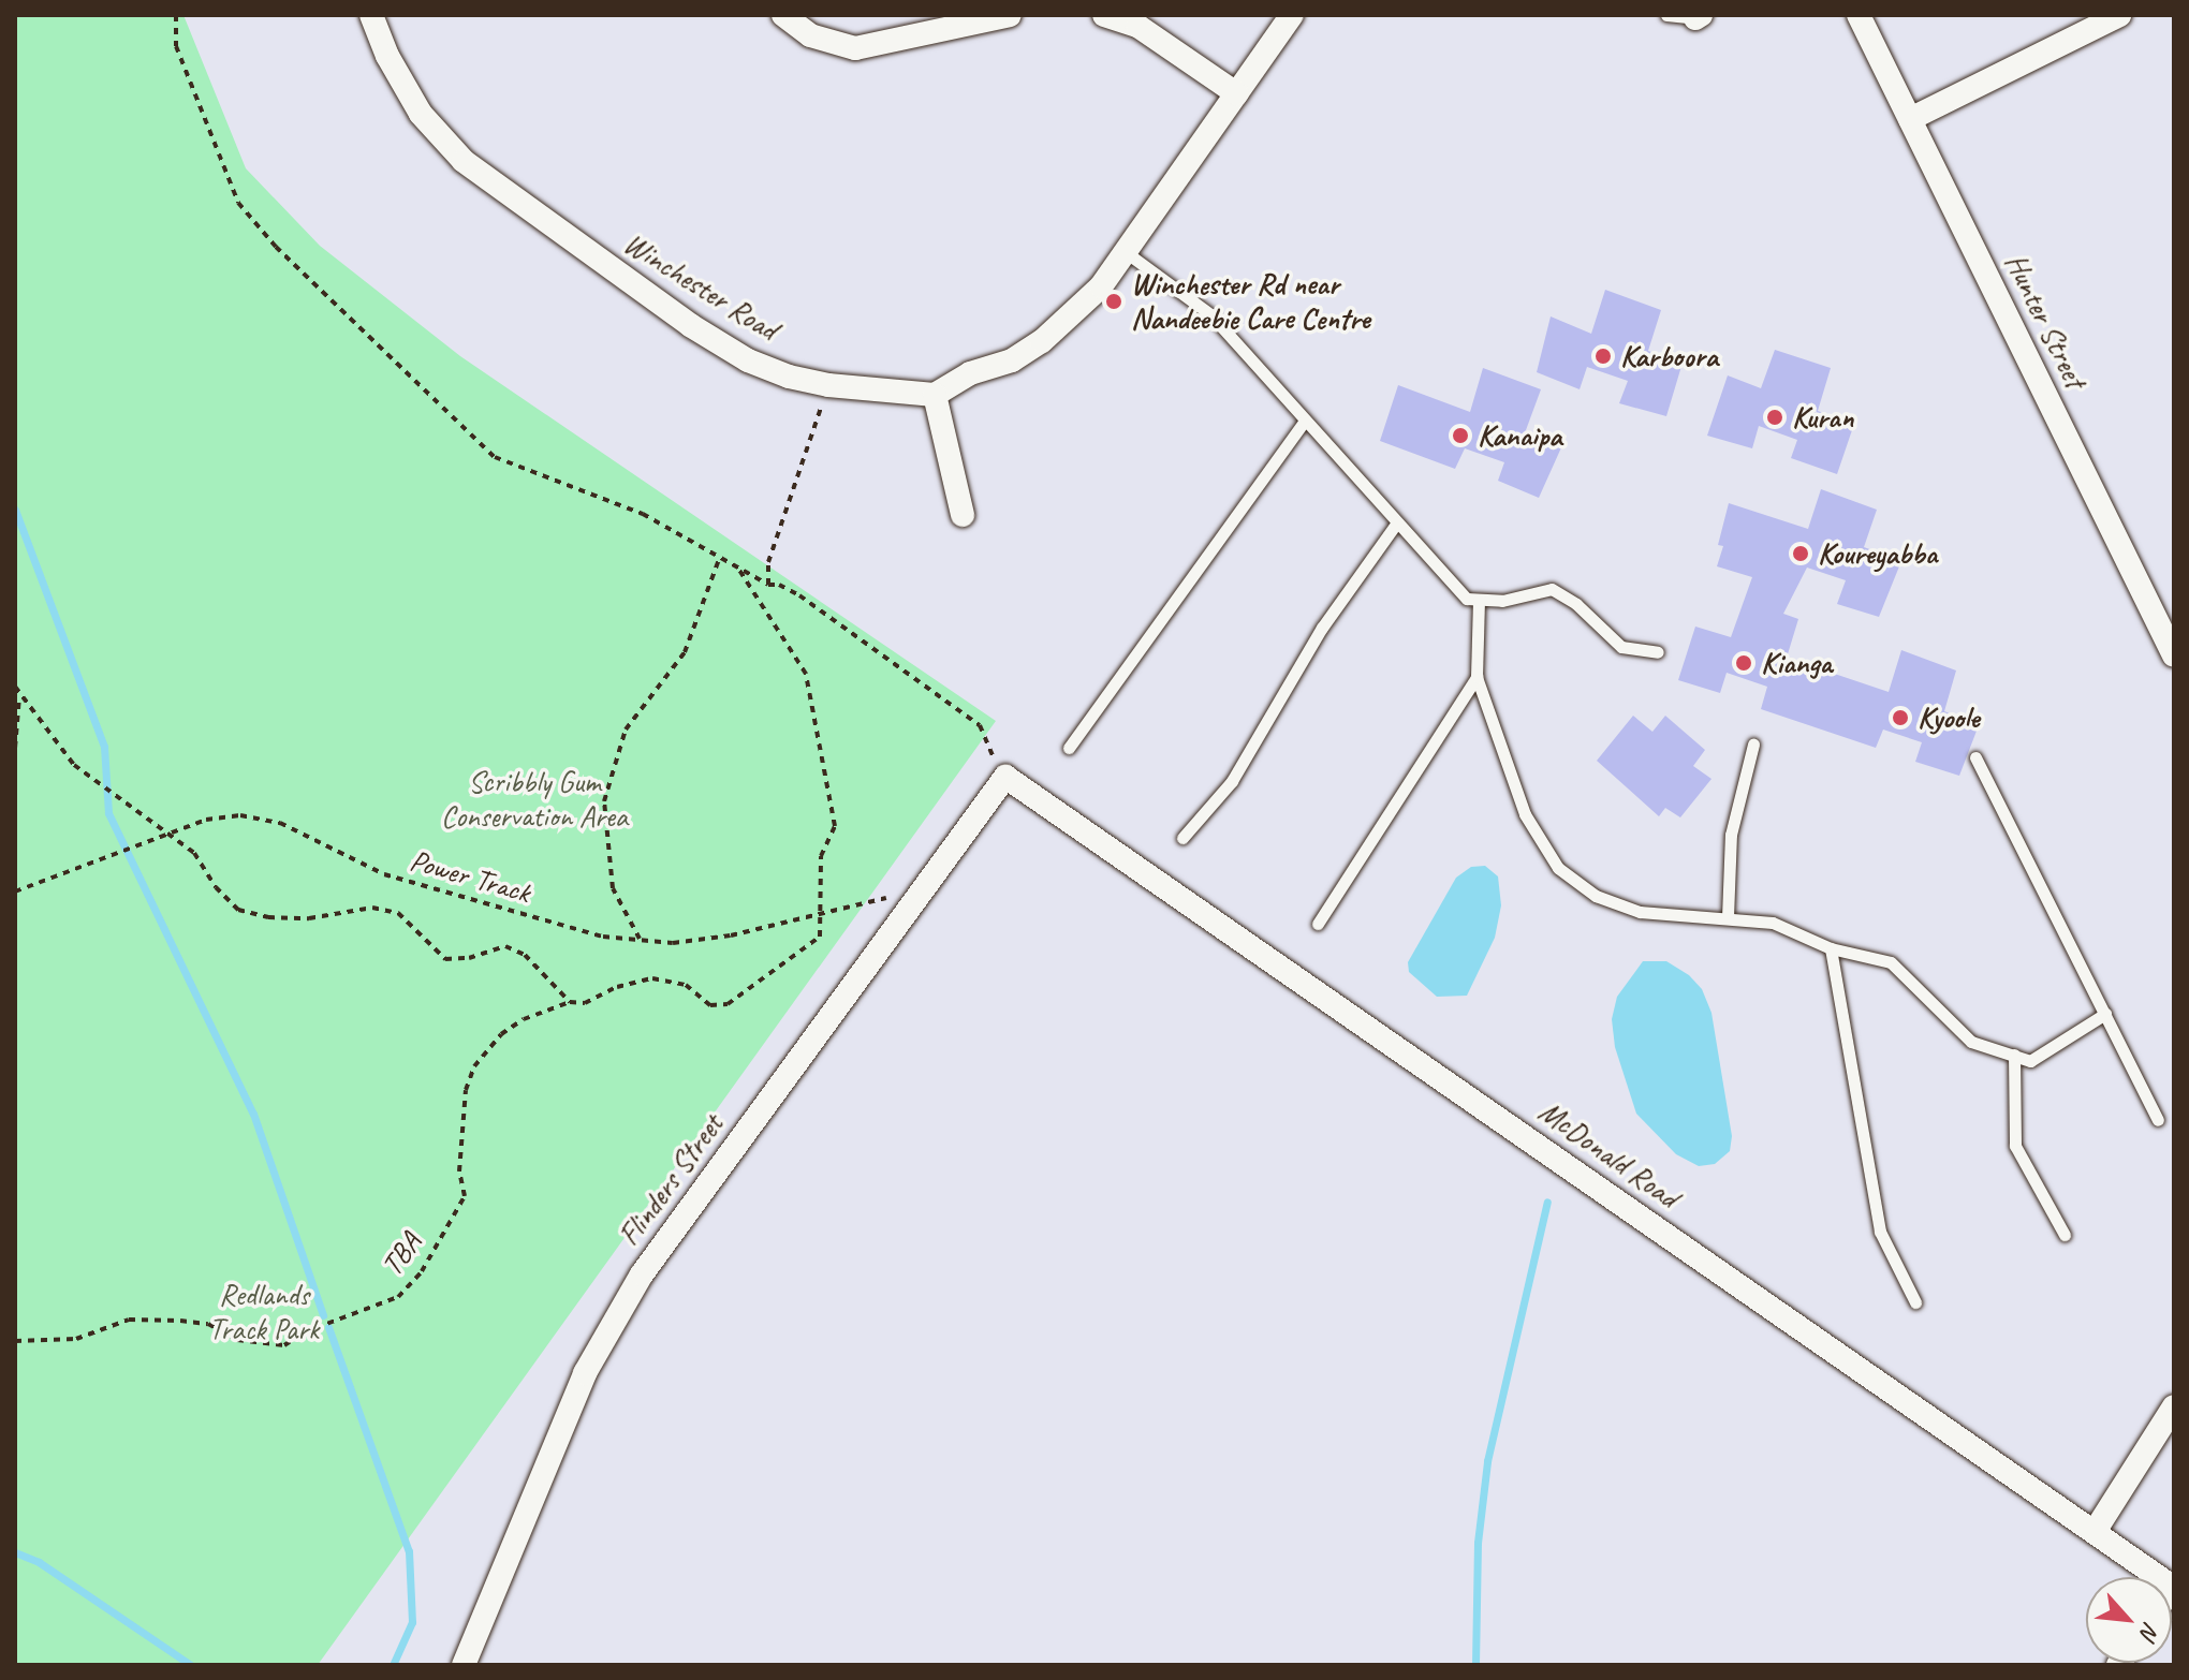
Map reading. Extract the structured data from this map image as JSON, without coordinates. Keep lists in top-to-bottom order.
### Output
{
  "streets": {
    "street": [
      "Winchester Road",
      "Hunter Street",
      "McDonald Road",
      "Flinders Street"
    ],
    "path": ["Power Track", "TBA"]
  },
  "crossings": [
    ["Power Track", "TBA"],
    ["McDonald Road", "Flinders Street"]
  ],
  "parks": ["Scribbly Gum Conservation Area", "Redlands Track Park"],
  "places": [
    "Winchester Rd near Nandeebie Care Centre",
    "Karboora",
    "Kuran",
    "Kanaipa",
    "Koureyabba",
    "Kianga",
    "Kyoole"
  ],
  "north": "bottom right"
}
